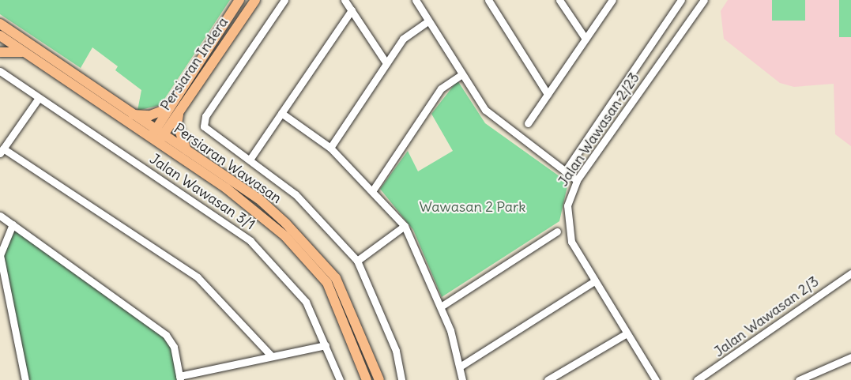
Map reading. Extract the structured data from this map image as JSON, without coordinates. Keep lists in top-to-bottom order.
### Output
{
  "streets": {
    "main road": ["Persiaran Indera", "Persiaran Wawasan"],
    "street": ["Jalan Wawasan 2/23", "Jalan Wawasan 3/1", "Jalan Wawasan 2/3"]
  },
  "crossings": [
    ["Persiaran Indera", "Persiaran Wawasan"]
  ],
  "parks": ["Wawasan 2 Park"]
}
